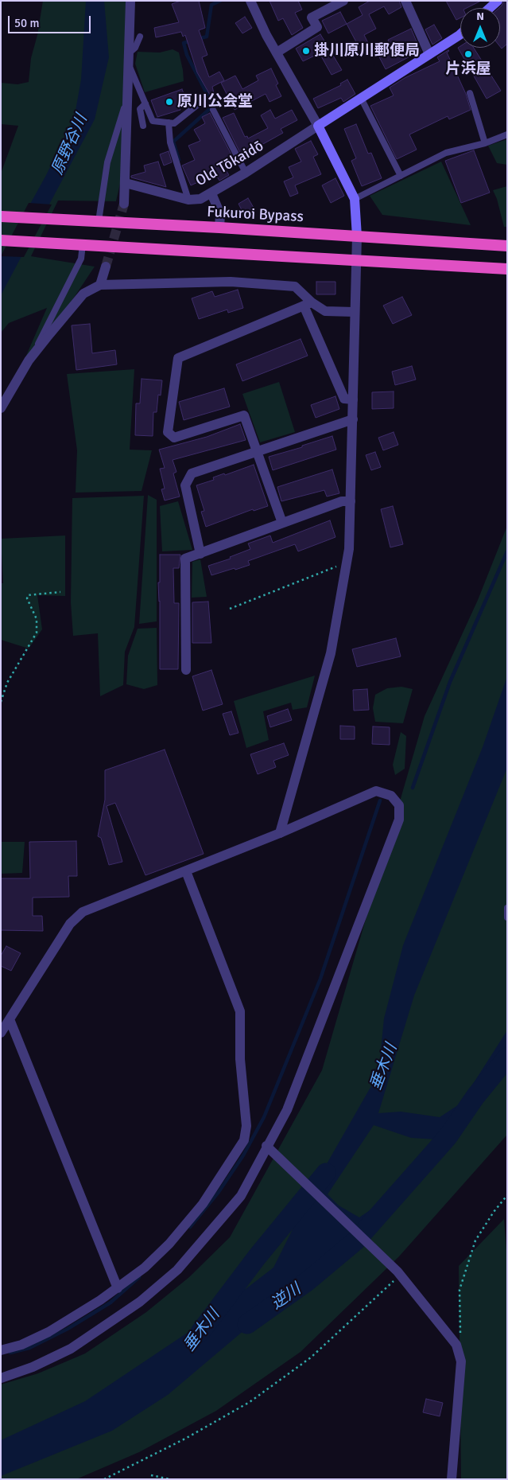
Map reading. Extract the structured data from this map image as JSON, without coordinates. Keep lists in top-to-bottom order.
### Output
{
  "streets": {
    "highway": ["Fukuroi Bypass"],
    "street": ["Old Tōkaidō"]
  },
  "water": ["原野谷川", "垂木川", "逆川"],
  "places": ["掛川原川郵便局", "片浜屋", "原川公会堂"],
  "scale_bar": "50 m",
  "north": "top"
}
